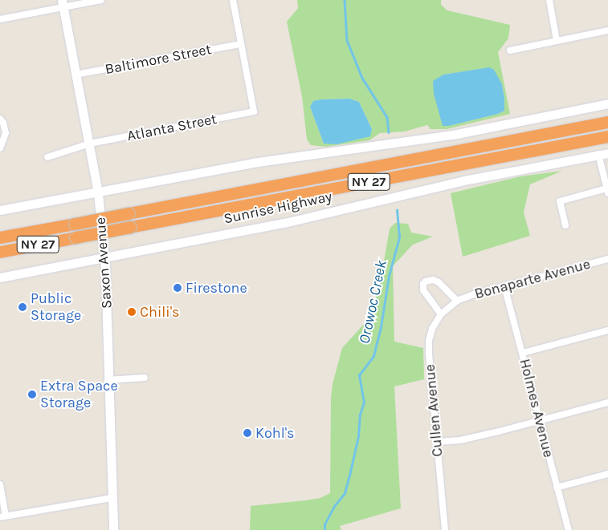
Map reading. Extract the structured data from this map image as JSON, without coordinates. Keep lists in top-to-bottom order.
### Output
{
  "streets": {
    "highway": ["NY 27", "Sunrise Highway"],
    "main road": ["Saxon Avenue"],
    "street": [
      "Baltimore Street",
      "Atlanta Street",
      "Bonaparte Avenue",
      "Holmes Avenue",
      "Cullen Avenue"
    ]
  },
  "crossings": [
    ["Baltimore Street", "Atlanta Street"],
    ["Baltimore Street", "Saxon Avenue"],
    ["Atlanta Street", "Saxon Avenue"],
    ["Sunrise Highway", "Saxon Avenue"],
    ["Bonaparte Avenue", "Holmes Avenue"],
    ["Bonaparte Avenue", "Cullen Avenue"]
  ],
  "water": ["Orowoc Creek"],
  "places": [
    "Firestone",
    "Public Storage",
    "Chili's",
    "Extra Space Storage",
    "Kohl's"
  ]
}
